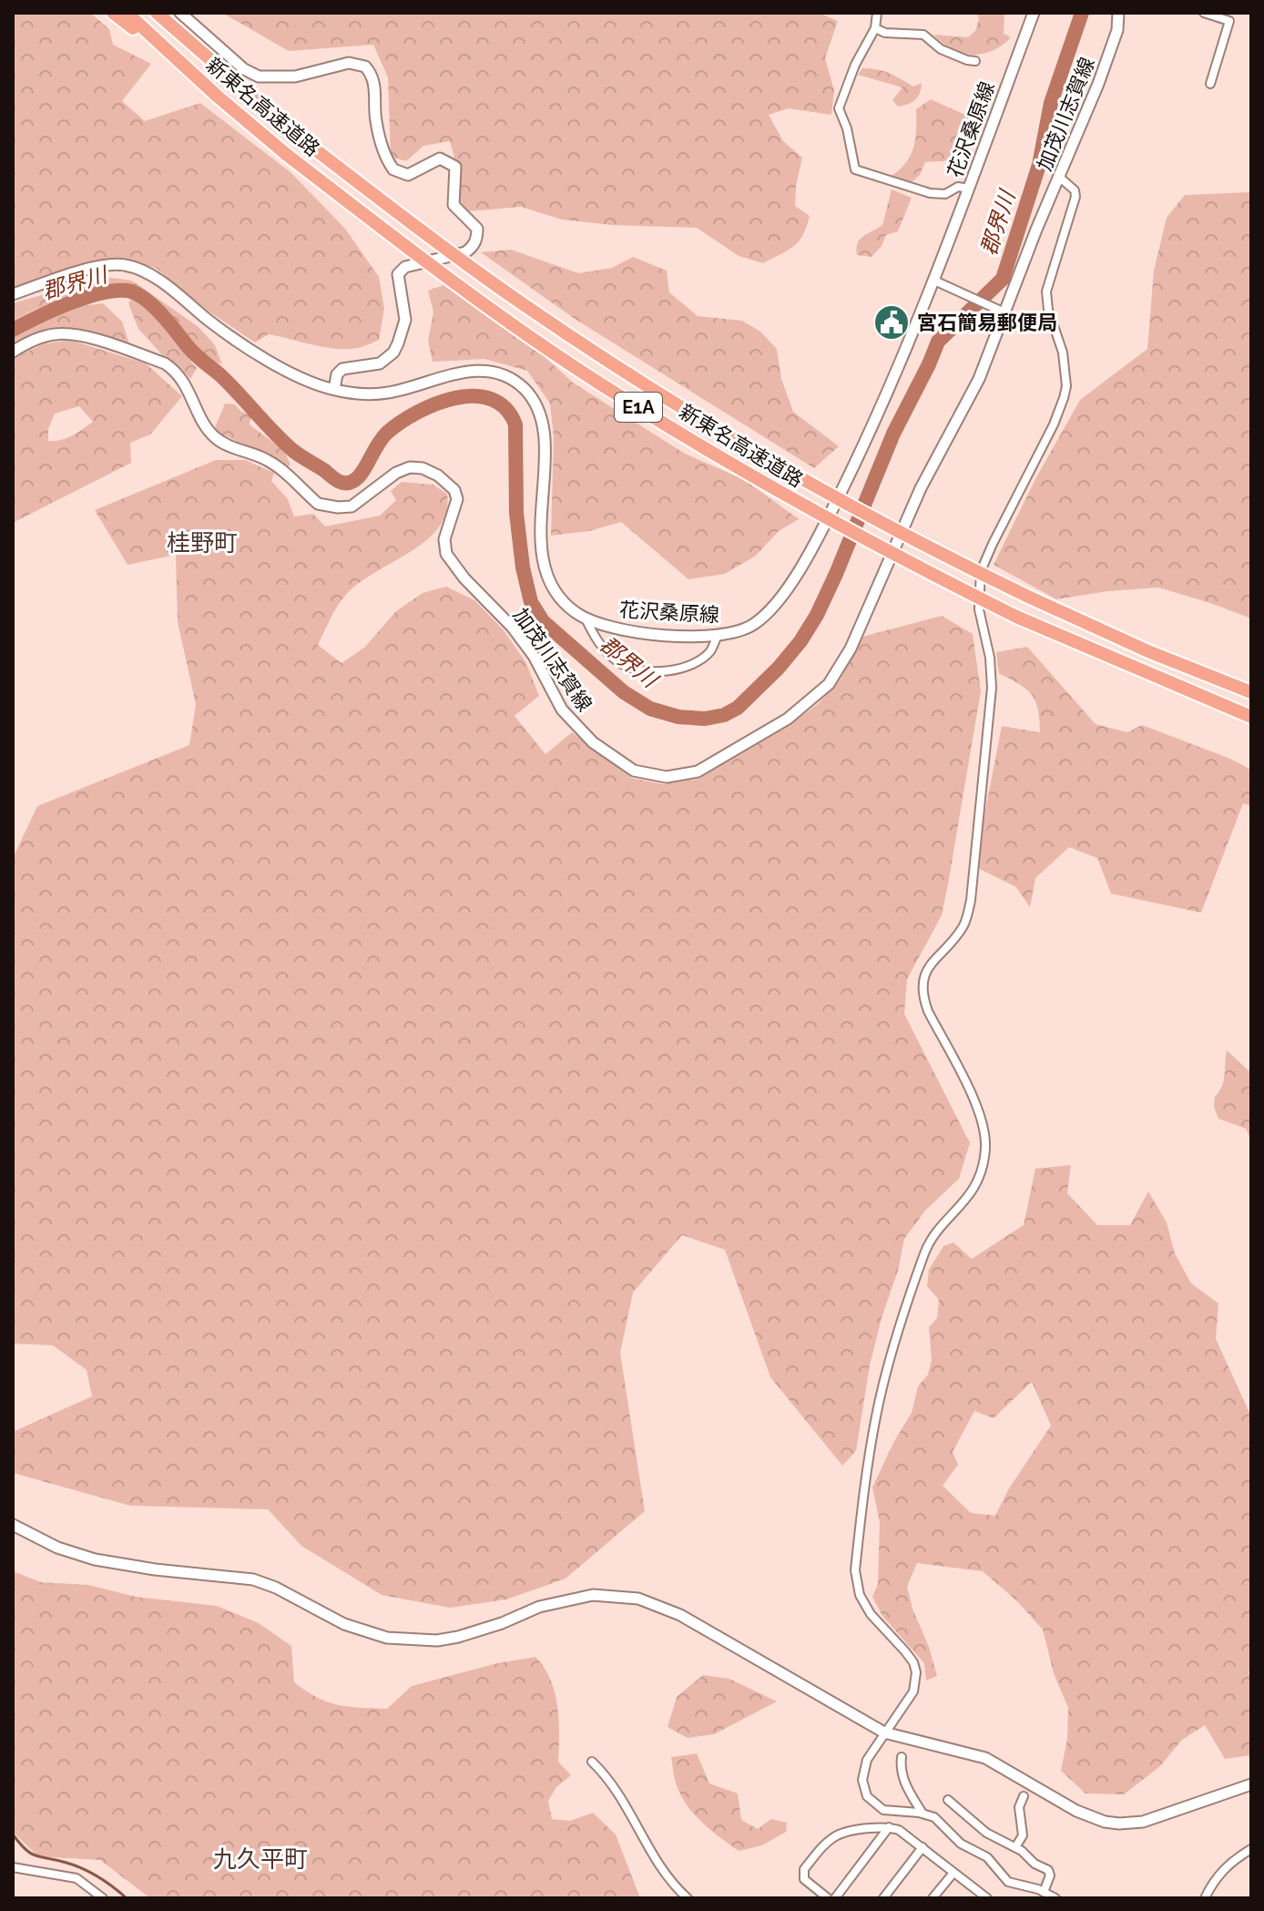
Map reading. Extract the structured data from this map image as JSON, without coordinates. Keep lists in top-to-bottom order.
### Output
{
  "streets": {
    "highway": ["新東名高速道路", "E1A"],
    "main road": ["加茂川志賀線", "花沢桑原線"]
  },
  "districts": ["桂野町", "九久平町"],
  "water": ["郡界川"],
  "places": {
    "public building": ["宮石簡易郵便局"]
  }
}
